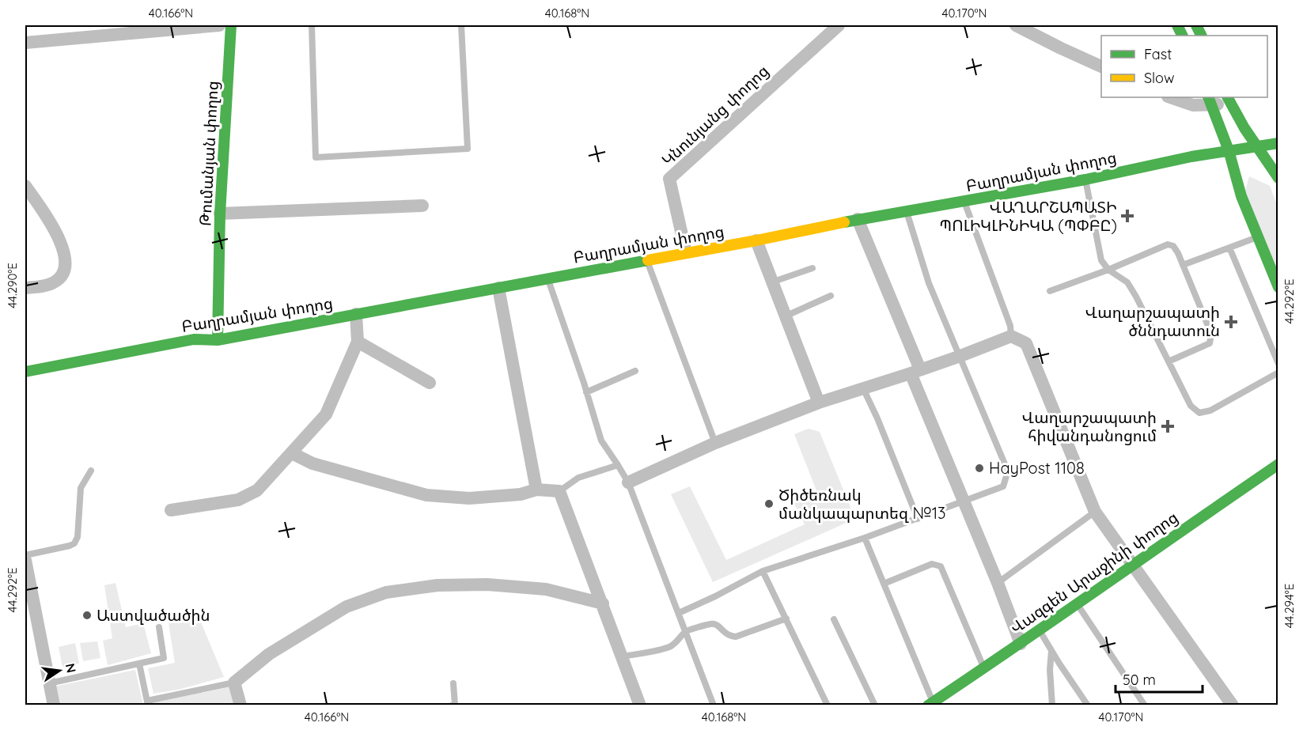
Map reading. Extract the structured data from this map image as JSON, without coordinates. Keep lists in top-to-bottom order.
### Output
{
  "streets": {
    "main road": ["Թումանյան փողոց", "Բաղրամյան փողոց", "Վազգեն Արաջինի փողոց"],
    "street": ["Կնունյանց փողոց"]
  },
  "crossings": [
    ["Կնունյանց փողոց", "Բաղրամյան փողոց"],
    ["Թումանյան փողոց", "Բաղրամյան փողոց"]
  ],
  "places": {
    "health": ["ՎԱՂԱՐՇԱՊԱՏԻ ՊՈԼԻԿԼԻՆԻԿԱ (ՊՓԲԸ)", "Վաղարշապատի ծննդատուն", "Վաղարշապատի հիվանդանոցում"],
    "other": ["HayPost 1108", "Ծիծեռնակ մանկապարտեզ №13", "Աստվածածին"]
  },
  "legend": ["Fast", "Slow"],
  "scale_bar": "50 m",
  "north": "right",
  "coordinates": [
    "40.166°N",
    "40.168°N",
    "40.170°N",
    "44.290°E",
    "44.292°E",
    "44.294°E"
  ]
}
